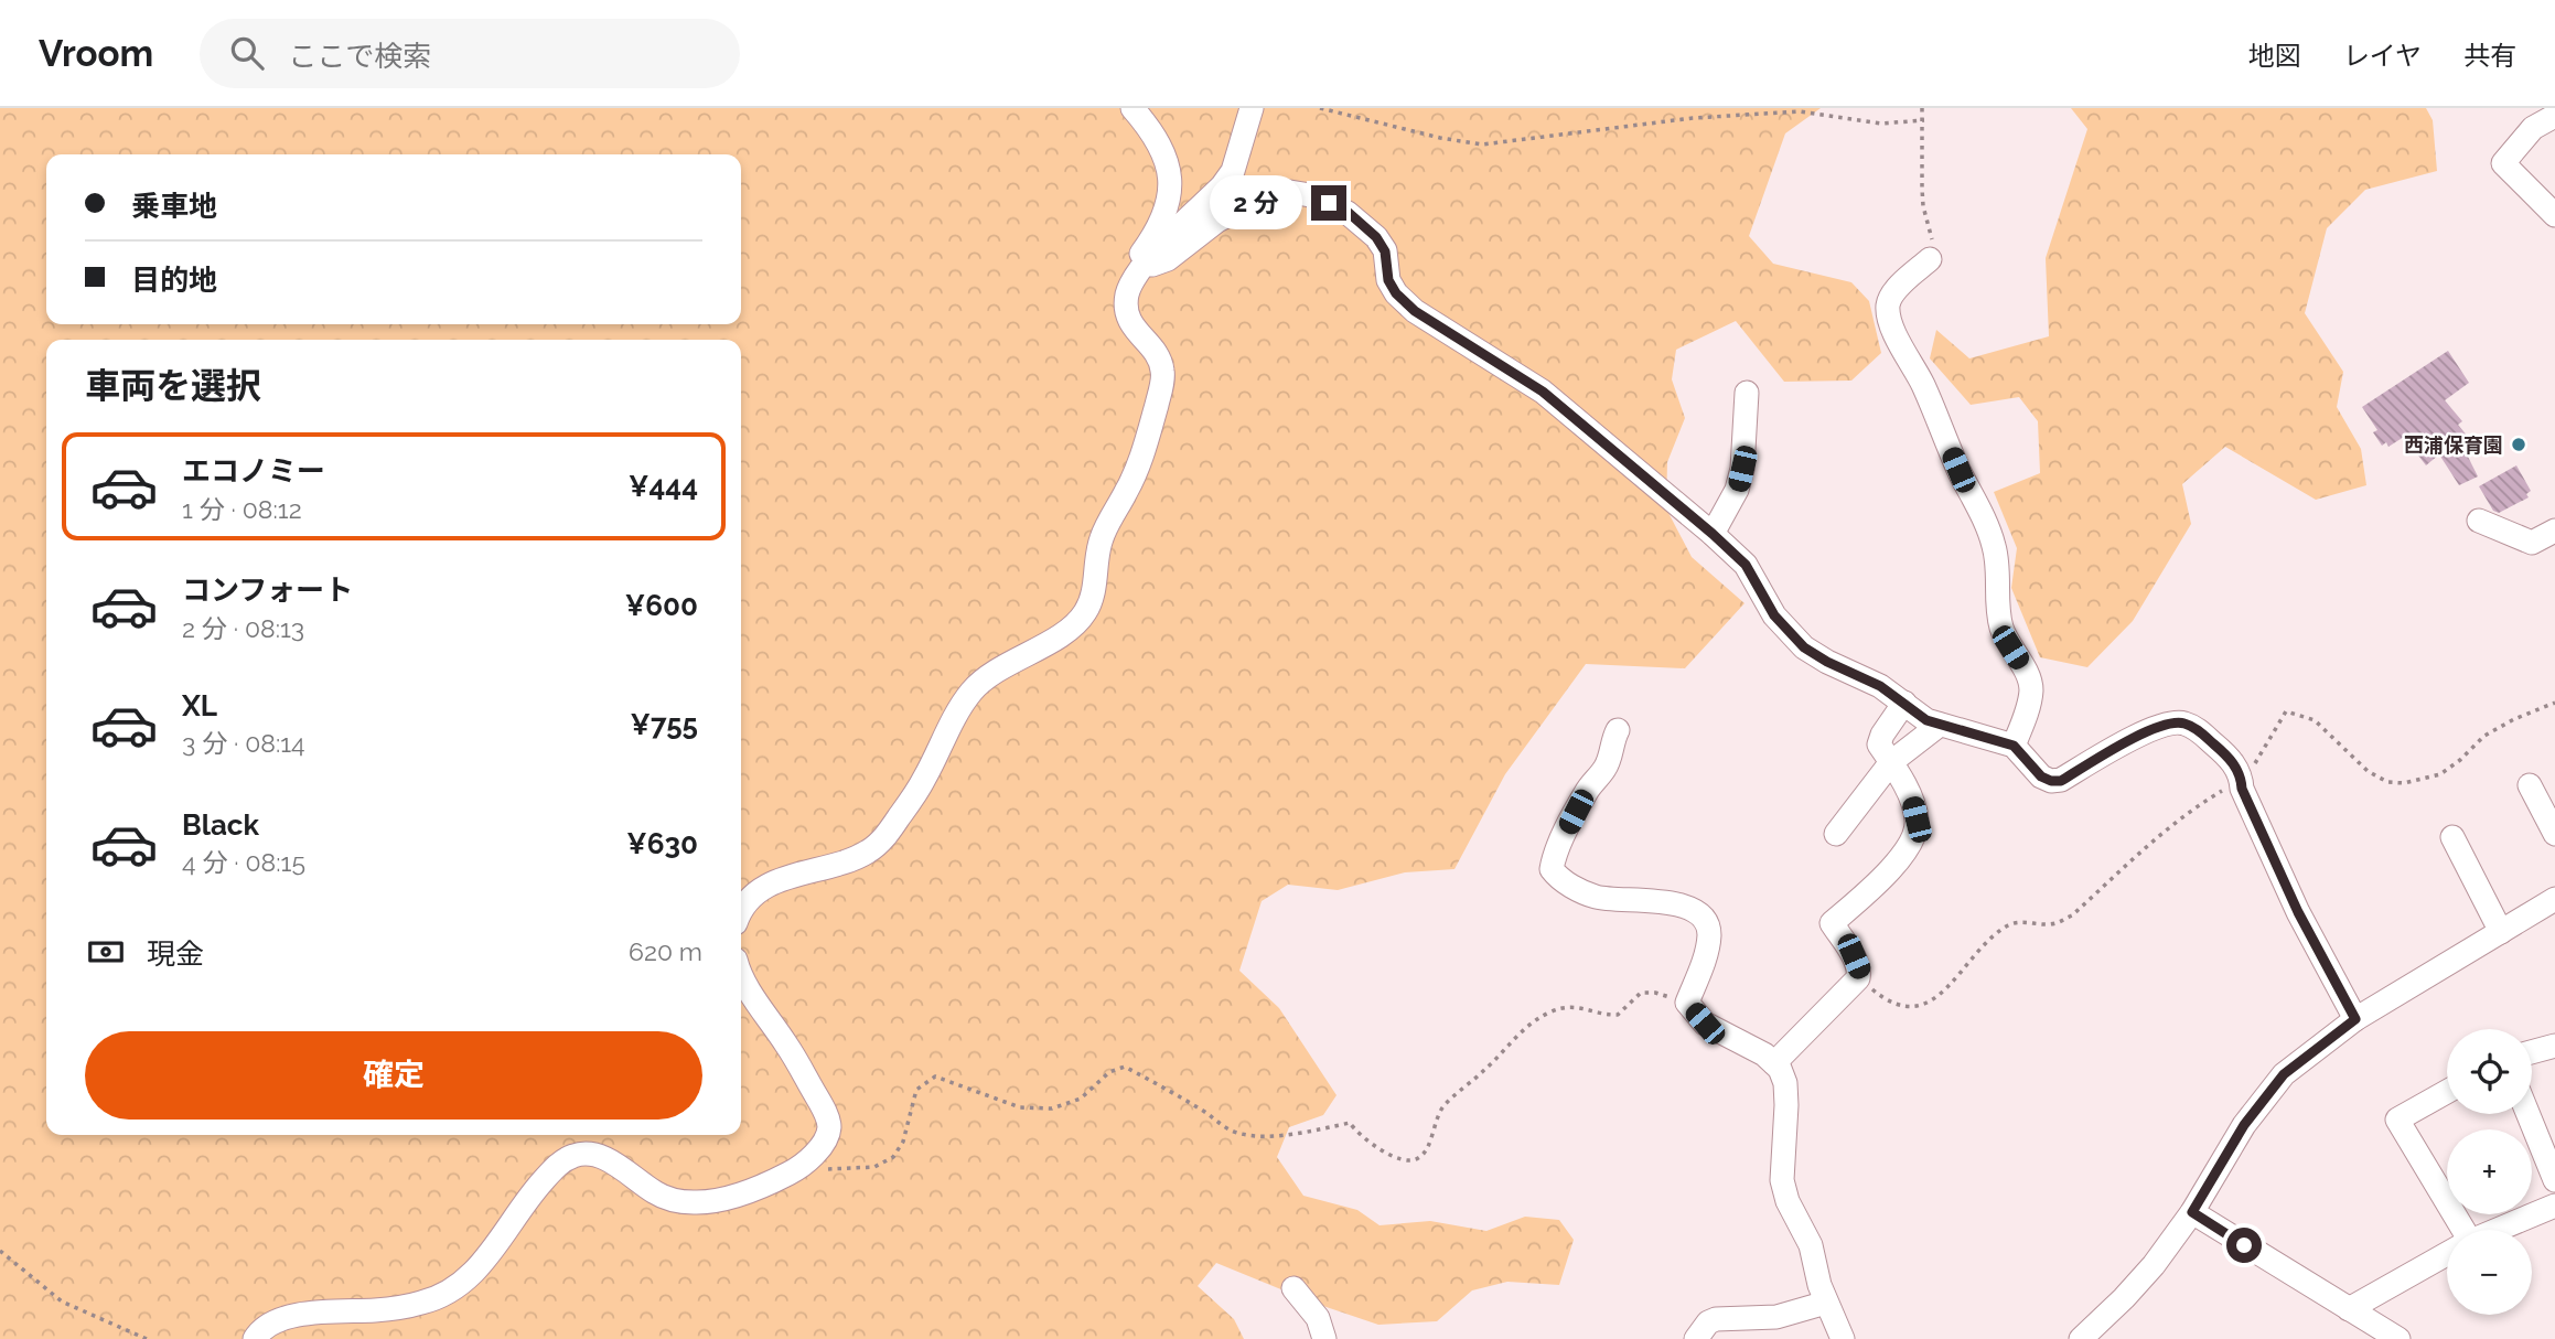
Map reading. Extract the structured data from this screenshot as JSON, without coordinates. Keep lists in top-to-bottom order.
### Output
{
  "places": ["西浦保育園"],
  "page": {
    "header": "Vroom",
    "search": "ここで検索",
    "nav": ["地図", "レイヤ", "共有"],
    "banner": ["乗車地", "目的地"],
    "bubble": "2 分",
    "heading": "車両を選択",
    "list": [
      {
        "name": "エコノミー",
        "note": "1 分 · 08:12",
        "value": "¥444"
      },
      {
        "name": "コンフォート",
        "note": "2 分 · 08:13",
        "value": "¥600"
      },
      {
        "name": "XL",
        "note": "3 分 · 08:14",
        "value": "¥755"
      },
      {
        "name": "Black",
        "note": "4 分 · 08:15",
        "value": "¥630"
      }
    ],
    "pay": ["現金", "620 m"],
    "buttons": "確定",
    "map_buttons": ["+", "−"]
  }
}
